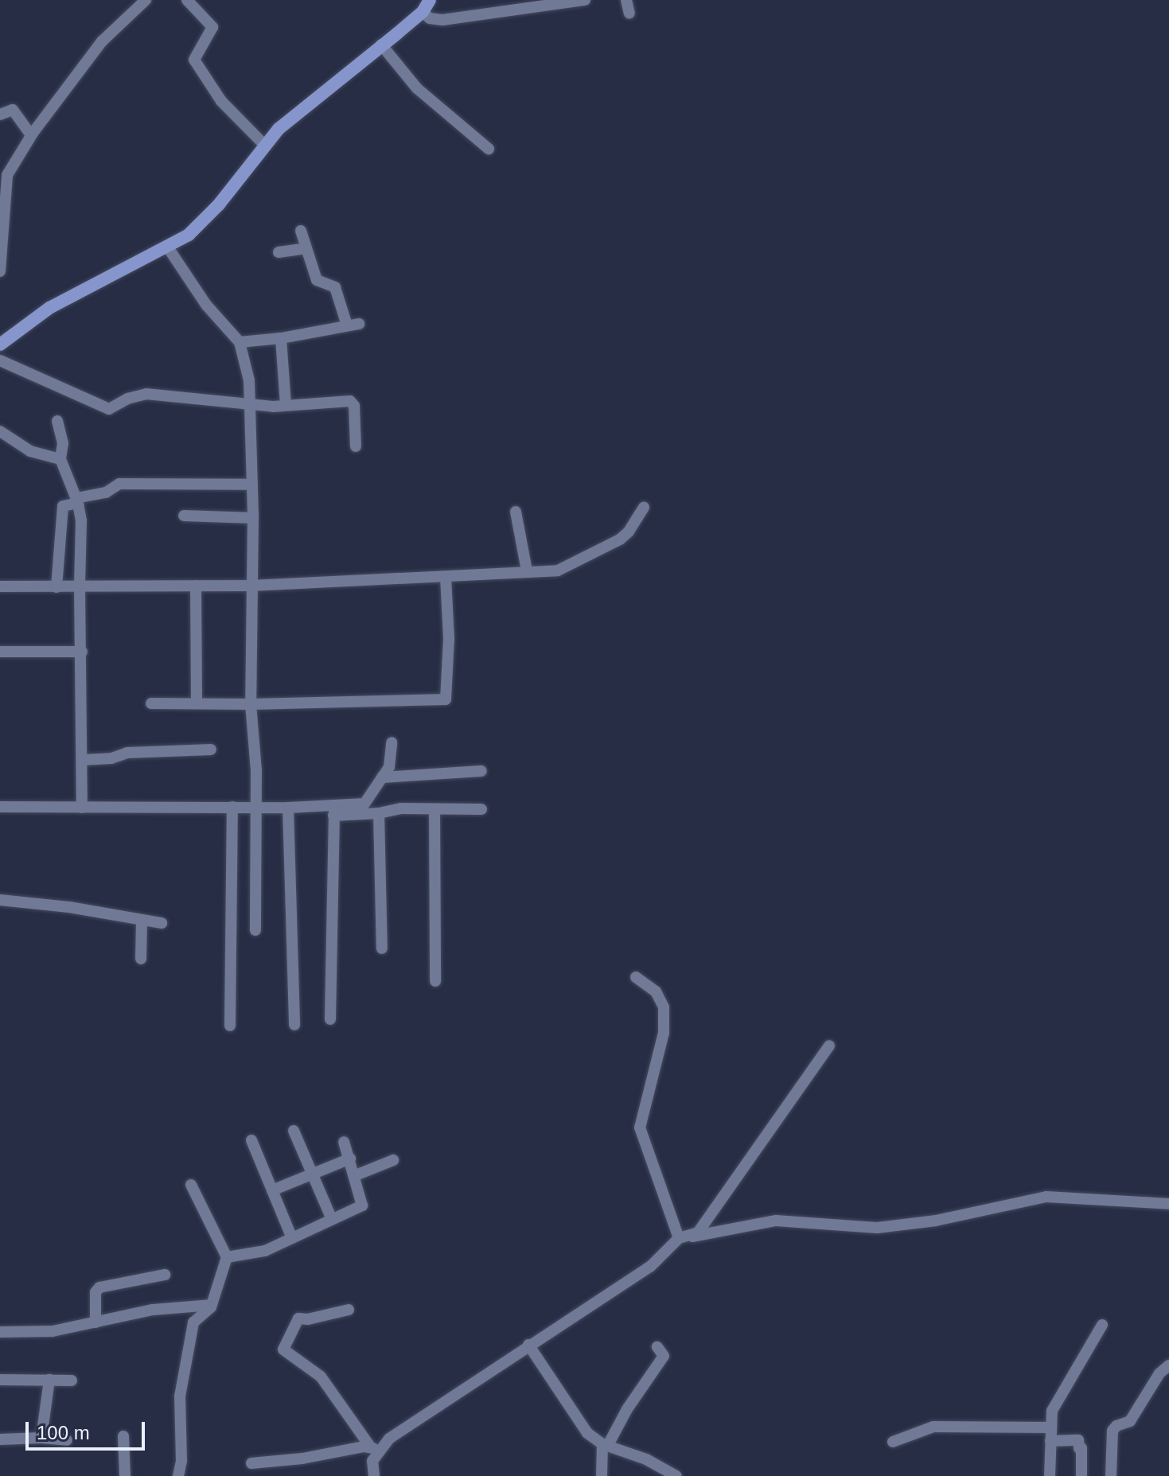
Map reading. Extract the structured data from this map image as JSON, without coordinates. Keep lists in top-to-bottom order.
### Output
{
  "scale_bar": "100 m"
}
